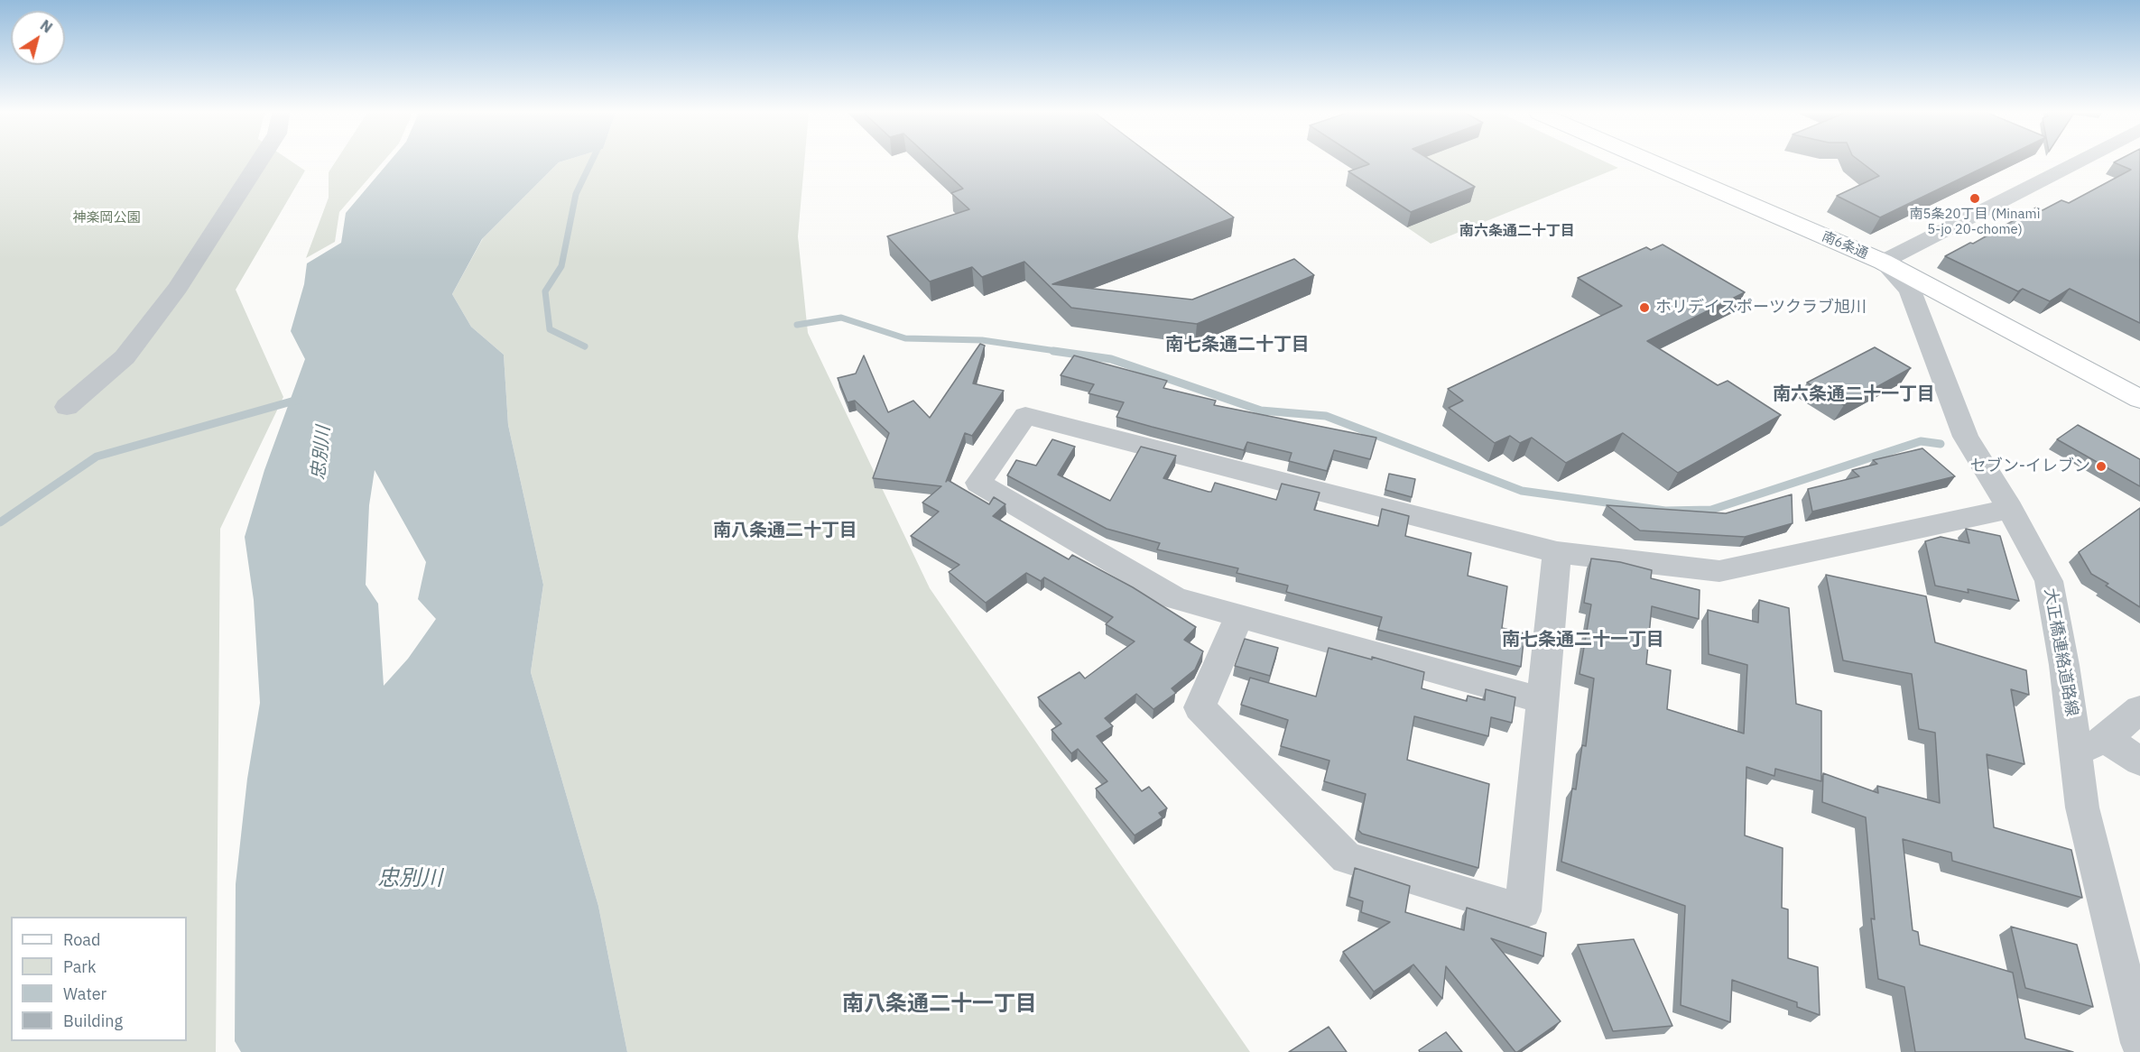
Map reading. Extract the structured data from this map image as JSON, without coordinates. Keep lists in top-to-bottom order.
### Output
{
  "streets": {
    "street": ["南6条通", "大正橋連絡道路線"]
  },
  "crossings": [
    ["南6条通", "大正橋連絡道路線"]
  ],
  "districts": [
    "南六条通二十丁目",
    "南七条通二十丁目",
    "南六条通二十一丁目",
    "南八条通二十丁目",
    "南七条通二十一丁目",
    "南八条通二十一丁目"
  ],
  "water": ["忠別川"],
  "parks": ["神楽岡公園"],
  "places": ["南5条20丁目 (Minami 5-jo 20-chome)", "ホリデイスポーツクラブ旭川", "セブン-イレブン"],
  "legend": [
    "Road",
    "Park",
    "Water",
    "Building"
  ],
  "north": "top right"
}
